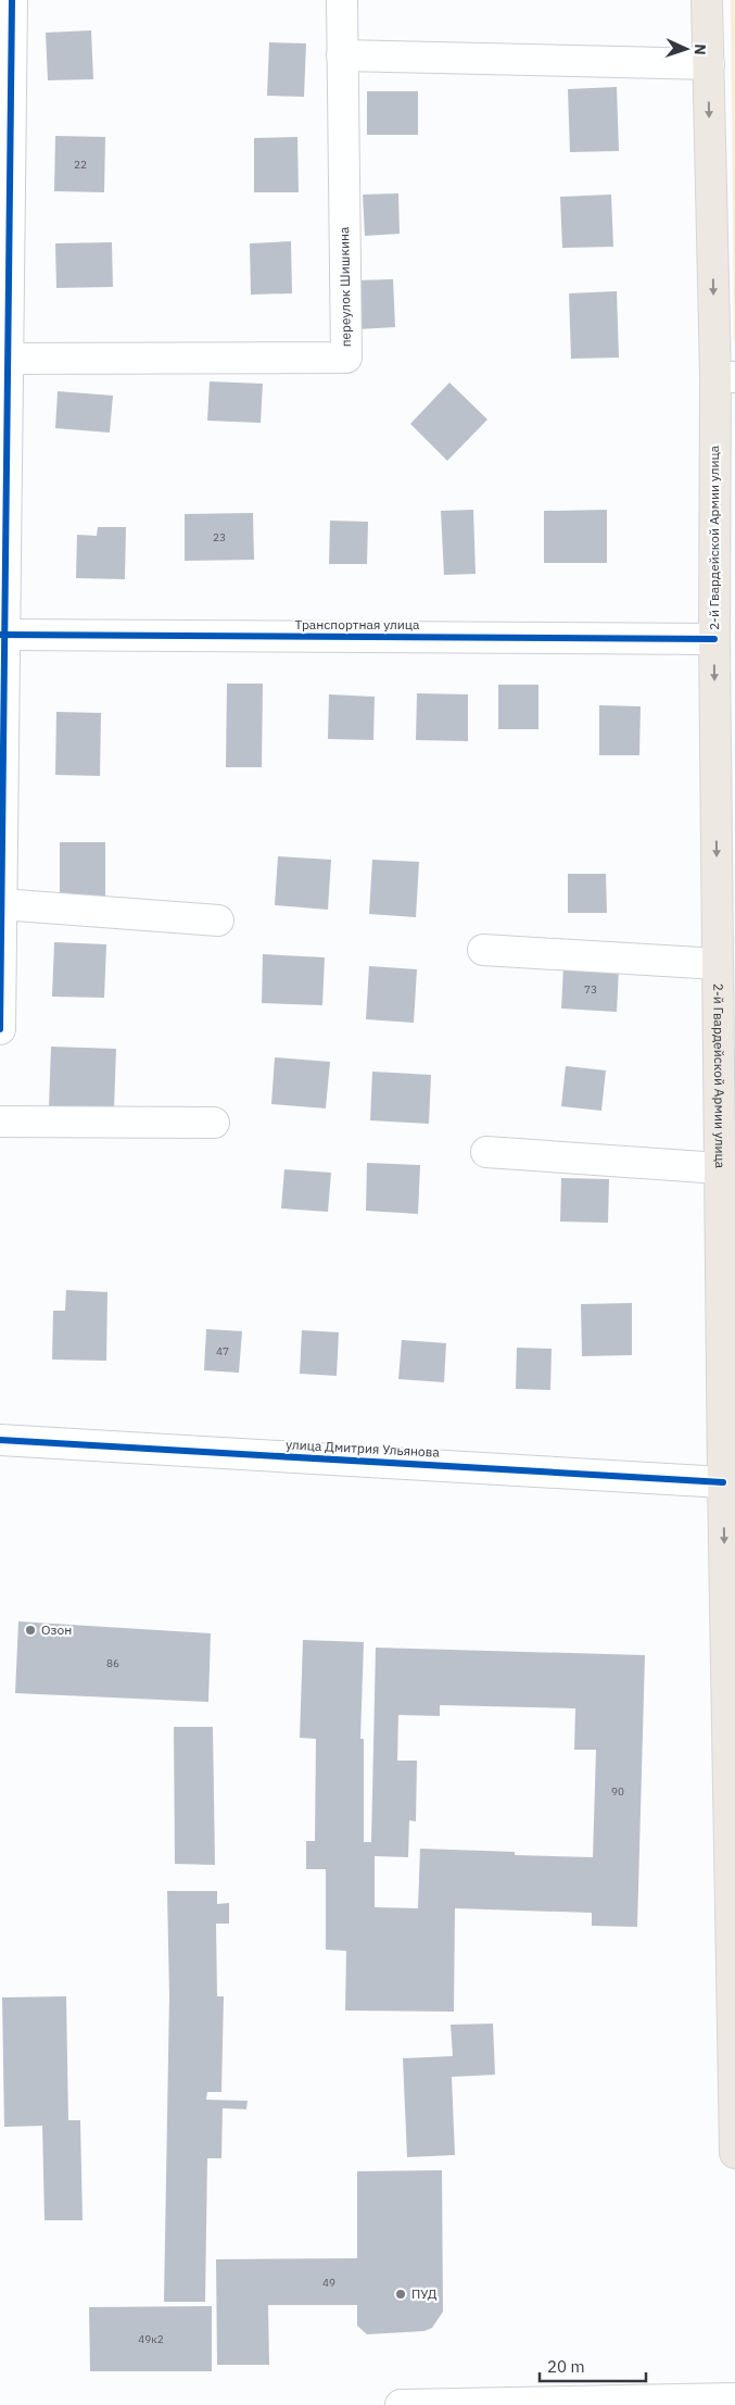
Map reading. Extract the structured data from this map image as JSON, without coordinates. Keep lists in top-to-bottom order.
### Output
{
  "streets": {
    "main road": ["2-й Гвардейской Армии улица"],
    "street": ["переулок Шишкина", "Транспортная улица", "улица Дмитрия Ульянова"]
  },
  "crossings": [
    ["2-й Гвардейской Армии улица", "Транспортная улица"],
    ["2-й Гвардейской Армии улица", "улица Дмитрия Ульянова"]
  ],
  "one_way": ["2-й Гвардейской Армии улица"],
  "places": ["Озон", "ПУД"],
  "house_numbers": [
    "22",
    "23",
    "73",
    "47",
    "86",
    "90",
    "49",
    "49к2"
  ],
  "scale_bar": "20 m",
  "north": "right"
}
